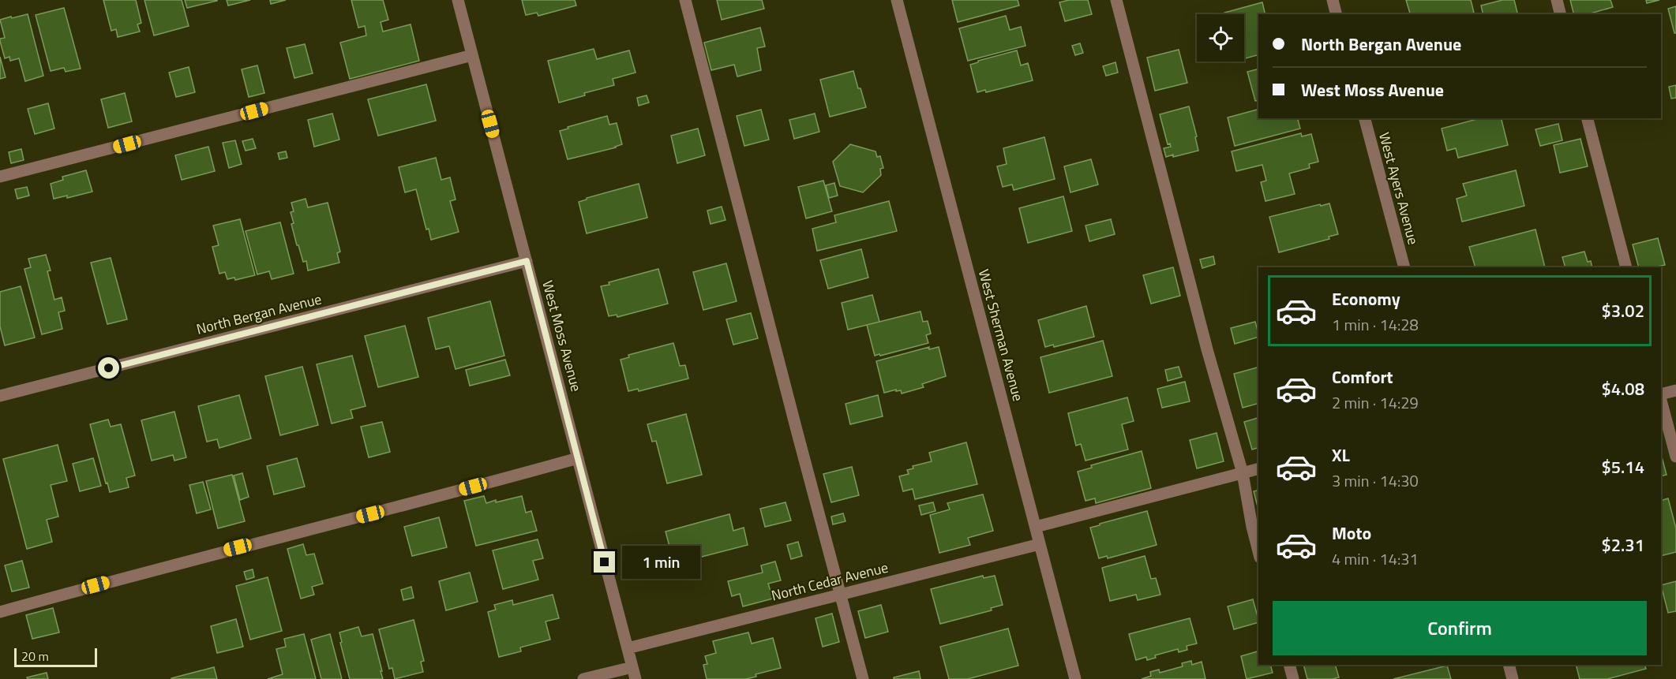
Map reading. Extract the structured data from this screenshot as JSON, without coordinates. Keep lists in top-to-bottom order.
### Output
{
  "streets": {
    "street": [
      "West Ayers Avenue",
      "North Bergan Avenue",
      "West Sherman Avenue",
      "West Moss Avenue",
      "North Cedar Avenue"
    ]
  },
  "crossings": [
    ["North Bergan Avenue", "West Moss Avenue"],
    ["West Sherman Avenue", "North Cedar Avenue"],
    ["West Moss Avenue", "North Cedar Avenue"]
  ],
  "scale_bar": "20 m",
  "page": {
    "banner": ["North Bergan Avenue", "West Moss Avenue"],
    "list": [
      {
        "name": "Economy",
        "note": "1 min · 14:28",
        "value": "$3.02"
      },
      {
        "name": "Comfort",
        "note": "2 min · 14:29",
        "value": "$4.08"
      },
      {
        "name": "XL",
        "note": "3 min · 14:30",
        "value": "$5.14"
      },
      {
        "name": "Moto",
        "note": "4 min · 14:31",
        "value": "$2.31"
      }
    ],
    "bubble": "1 min",
    "buttons": "Confirm",
    "scale": "20 m"
  }
}
